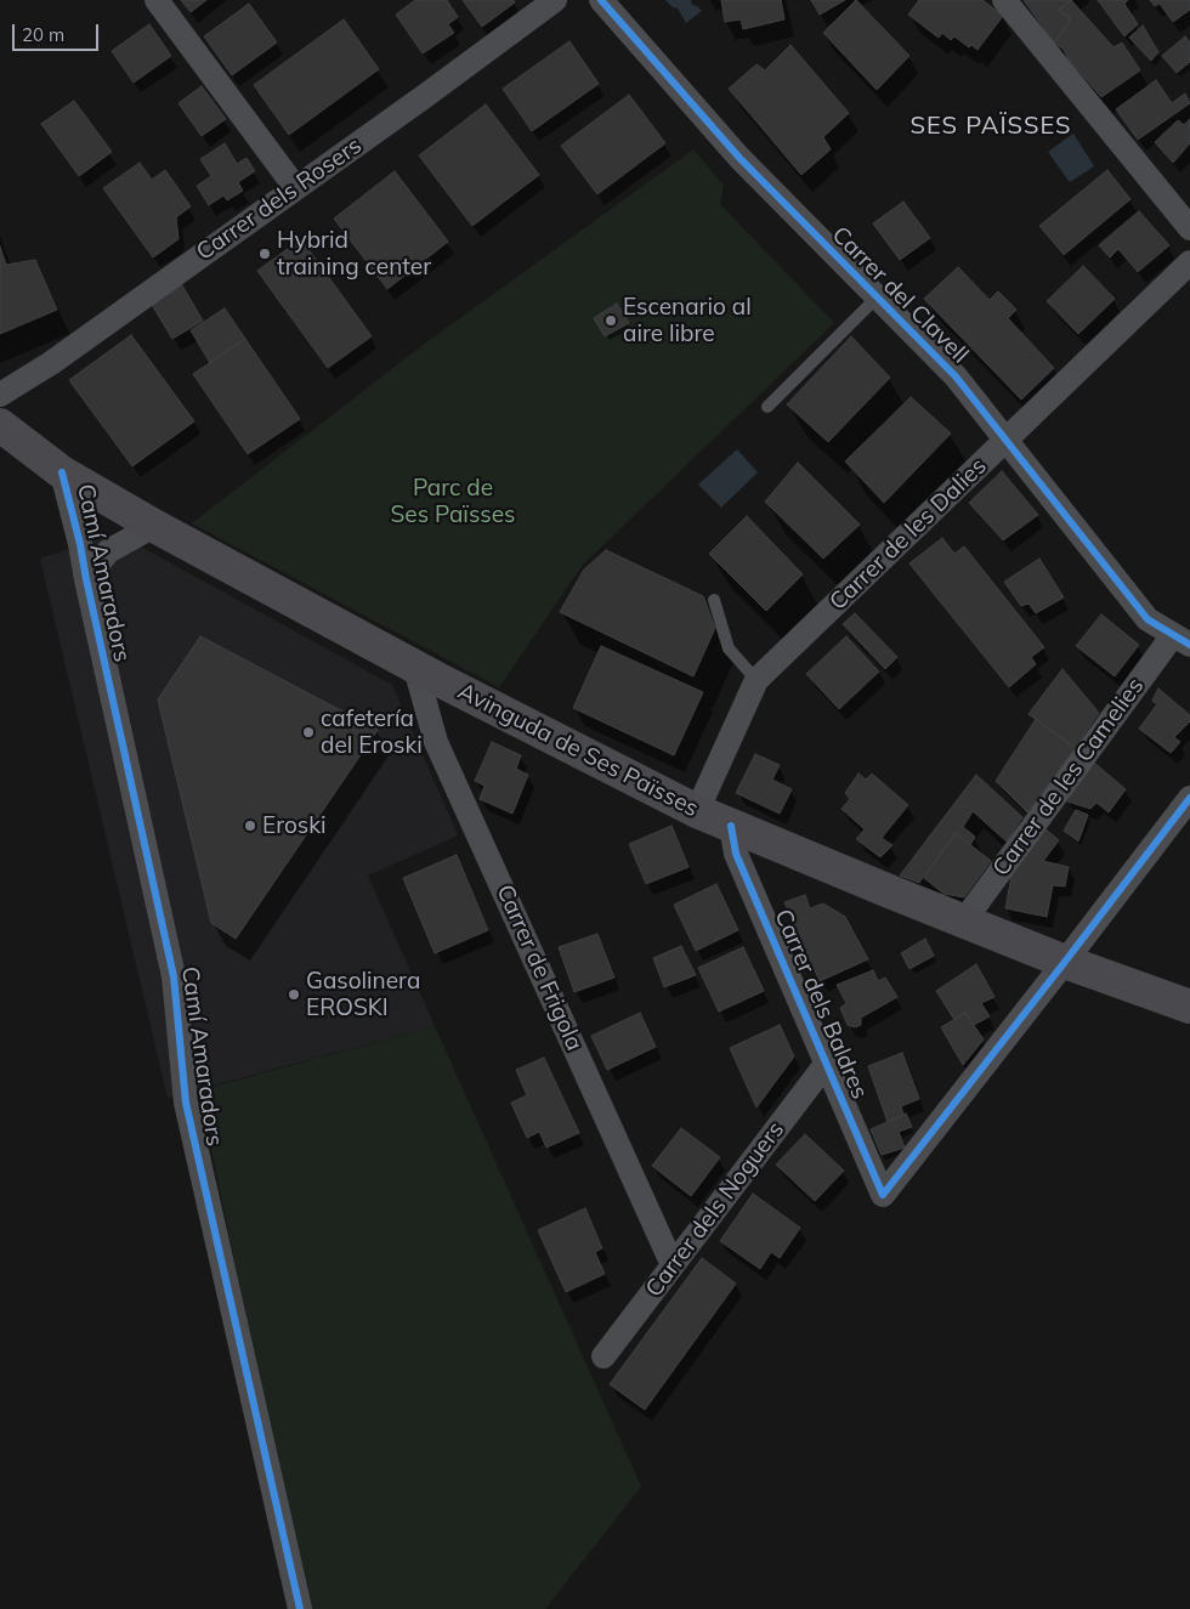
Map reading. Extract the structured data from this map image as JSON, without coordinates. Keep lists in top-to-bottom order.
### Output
{
  "streets": {
    "main road": ["Avinguda de Ses Païsses"],
    "street": [
      "Carrer dels Rosers",
      "Carrer del Clavell",
      "Carrer de les Dalies",
      "Camí Amaradors",
      "Carrer de les Camelies",
      "Carrer de Frigola",
      "Carrer dels Baldres",
      "Carrer dels Noguers"
    ]
  },
  "crossings": [
    ["Carrer del Clavell", "Carrer de les Dalies"],
    ["Carrer del Clavell", "Carrer de les Camelies"],
    ["Carrer de les Dalies", "Avinguda de Ses Païsses"],
    ["Camí Amaradors", "Avinguda de Ses Païsses"],
    ["Avinguda de Ses Païsses", "Carrer de les Camelies"],
    ["Avinguda de Ses Païsses", "Carrer de Frigola"],
    ["Avinguda de Ses Païsses", "Carrer dels Baldres"],
    ["Carrer de Frigola", "Carrer dels Noguers"],
    ["Carrer dels Baldres", "Carrer dels Noguers"]
  ],
  "districts": ["SES PAÏSSES"],
  "parks": ["Parc de Ses Païsses"],
  "places": [
    "Hybrid training center",
    "Escenario al aire libre",
    "cafetería del Eroski",
    "Eroski",
    "Gasolinera EROSKI"
  ],
  "scale_bar": "20 m"
}
